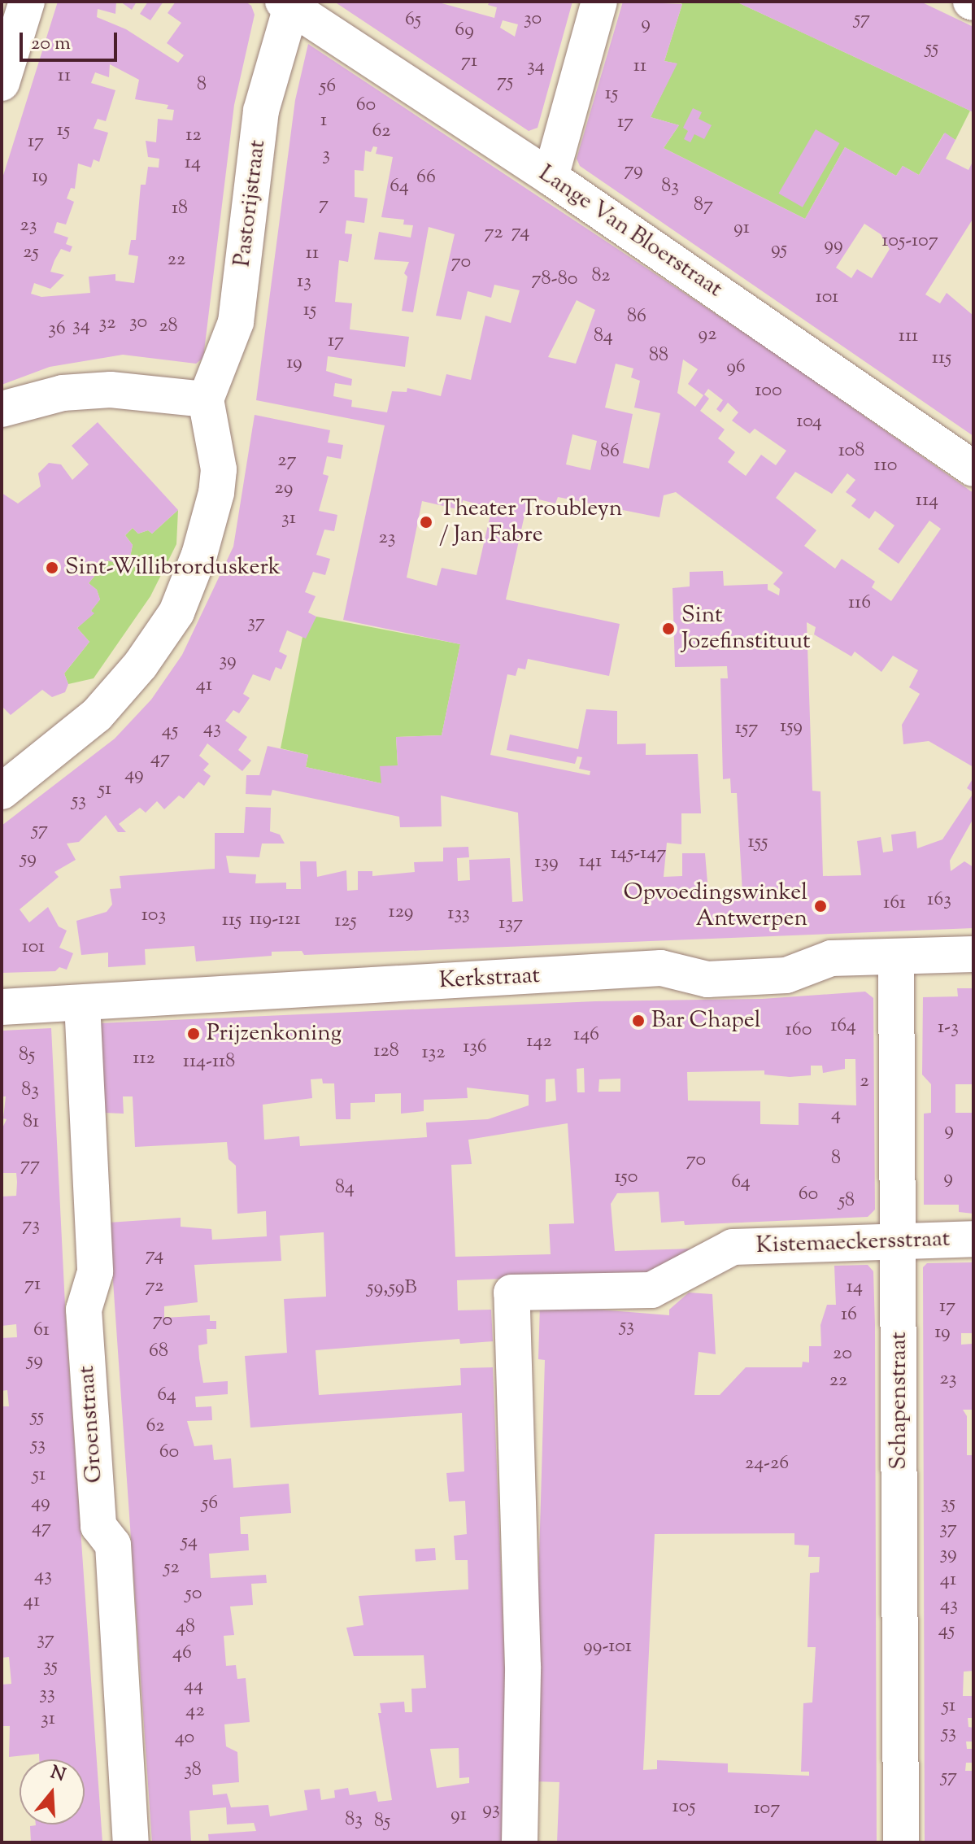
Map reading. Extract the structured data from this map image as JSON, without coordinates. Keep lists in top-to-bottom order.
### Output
{
  "streets": {
    "street": [
      "Pastorijstraat",
      "Lange Van Bloerstraat",
      "Kerkstraat",
      "Kistemaeckersstraat",
      "Schapenstraat",
      "Groenstraat"
    ]
  },
  "crossings": [
    ["Pastorijstraat", "Lange Van Bloerstraat"],
    ["Kerkstraat", "Schapenstraat"],
    ["Kerkstraat", "Groenstraat"],
    ["Kistemaeckersstraat", "Schapenstraat"]
  ],
  "places": [
    "Theater Troubleyn / Jan Fabre",
    "Sint-Willibrorduskerk",
    "Sint Jozefinstituut",
    "Opvoedingswinkel Antwerpen",
    "Bar Chapel",
    "Prijzenkoning"
  ],
  "house_numbers": [
    "30",
    "57",
    "65",
    "9",
    "69",
    "55",
    "71",
    "34",
    "11",
    "11",
    "75",
    "8",
    "56",
    "15",
    "60",
    "1",
    "17",
    "15",
    "62",
    "12",
    "17",
    "3",
    "14",
    "79",
    "19",
    "66",
    "64",
    "83",
    "7",
    "87",
    "18",
    "23",
    "91",
    "74",
    "72",
    "105-107",
    "99",
    "95",
    "25",
    "11",
    "22",
    "70",
    "82",
    "78-80",
    "13",
    "101",
    "15",
    "86",
    "30",
    "32",
    "34",
    "28",
    "36",
    "92",
    "84",
    "111",
    "17",
    "88",
    "115",
    "19",
    "96",
    "100",
    "104",
    "108",
    "86",
    "27",
    "110",
    "29",
    "114",
    "31",
    "23",
    "116",
    "37",
    "39",
    "41",
    "159",
    "43",
    "157",
    "45",
    "47",
    "49",
    "51",
    "53",
    "57",
    "155",
    "145-147",
    "59",
    "141",
    "139",
    "163",
    "161",
    "129",
    "133",
    "103",
    "119-121",
    "115",
    "125",
    "137",
    "101",
    "164",
    "1-3",
    "160",
    "146",
    "142",
    "136",
    "128",
    "132",
    "85",
    "112",
    "114-118",
    "2",
    "83",
    "4",
    "81",
    "9",
    "8",
    "70",
    "77",
    "150",
    "9",
    "64",
    "84",
    "60",
    "58",
    "73",
    "74",
    "71",
    "72",
    "14",
    "59,59B",
    "17",
    "16",
    "70",
    "53",
    "61",
    "19",
    "68",
    "20",
    "59",
    "23",
    "22",
    "64",
    "55",
    "62",
    "53",
    "60",
    "24-26",
    "51",
    "49",
    "56",
    "35",
    "47",
    "37",
    "54",
    "39",
    "52",
    "43",
    "41",
    "50",
    "41",
    "43",
    "48",
    "45",
    "37",
    "99-101",
    "46",
    "35",
    "44",
    "33",
    "51",
    "42",
    "31",
    "53",
    "40",
    "38",
    "57",
    "105",
    "107",
    "93",
    "91",
    "83",
    "85"
  ],
  "scale_bar": "20 m",
  "north": "top"
}
